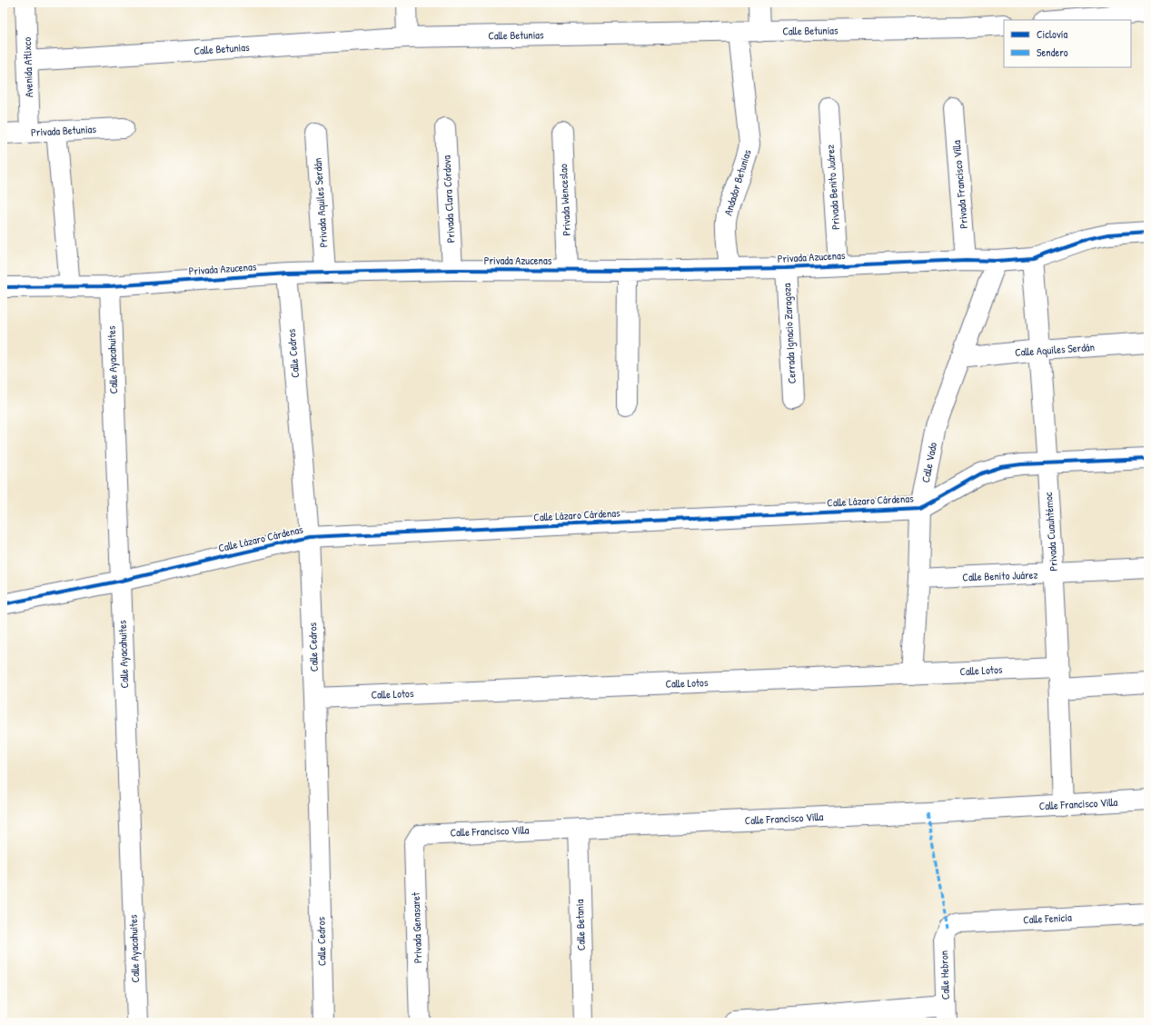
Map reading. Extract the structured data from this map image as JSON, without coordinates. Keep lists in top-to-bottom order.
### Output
{
  "streets": {
    "street": [
      "Calle Betunias",
      "Avenida Atlixco",
      "Privada Betunias",
      "Andador Betunias",
      "Privada Francisco Villa",
      "Privada Benito Juárez",
      "Privada Clara Córdova",
      "Privada Wenceslao",
      "Privada Aquiles Serdán",
      "Privada Azucenas",
      "Cerrada Ignacio Zaragoza",
      "Calle Aquiles Serdán",
      "Calle Cedros",
      "Calle Ayacahuites",
      "Calle Vado",
      "Calle Lázaro Cárdenas",
      "Privada Cuauhtémoc",
      "Calle Benito Juárez",
      "Calle Lotos",
      "Calle Francisco Villa",
      "Calle Fenicia",
      "Calle Betania",
      "Privada Genasaret",
      "Calle Hebron"
    ]
  },
  "crossings": [
    ["Calle Betunias", "Avenida Atlixco"],
    ["Calle Betunias", "Andador Betunias"],
    ["Avenida Atlixco", "Privada Betunias"],
    ["Andador Betunias", "Privada Azucenas"],
    ["Privada Francisco Villa", "Privada Azucenas"],
    ["Privada Benito Juárez", "Privada Azucenas"],
    ["Privada Clara Córdova", "Privada Azucenas"],
    ["Privada Wenceslao", "Privada Azucenas"],
    ["Privada Aquiles Serdán", "Privada Azucenas"],
    ["Privada Azucenas", "Cerrada Ignacio Zaragoza"],
    ["Privada Azucenas", "Calle Cedros"],
    ["Privada Azucenas", "Calle Ayacahuites"],
    ["Privada Azucenas", "Calle Vado"],
    ["Privada Azucenas", "Privada Cuauhtémoc"],
    ["Calle Aquiles Serdán", "Calle Vado"],
    ["Calle Aquiles Serdán", "Privada Cuauhtémoc"],
    ["Calle Cedros", "Calle Lázaro Cárdenas"],
    ["Calle Cedros", "Calle Lotos"],
    ["Calle Ayacahuites", "Calle Lázaro Cárdenas"],
    ["Calle Vado", "Calle Lázaro Cárdenas"],
    ["Calle Vado", "Calle Benito Juárez"],
    ["Calle Vado", "Calle Lotos"],
    ["Calle Lázaro Cárdenas", "Privada Cuauhtémoc"],
    ["Privada Cuauhtémoc", "Calle Benito Juárez"],
    ["Privada Cuauhtémoc", "Calle Lotos"],
    ["Privada Cuauhtémoc", "Calle Francisco Villa"],
    ["Calle Francisco Villa", "Calle Betania"],
    ["Calle Francisco Villa", "Privada Genasaret"],
    ["Calle Fenicia", "Calle Hebron"]
  ],
  "legend": ["Ciclovía", "Sendero"]
}
